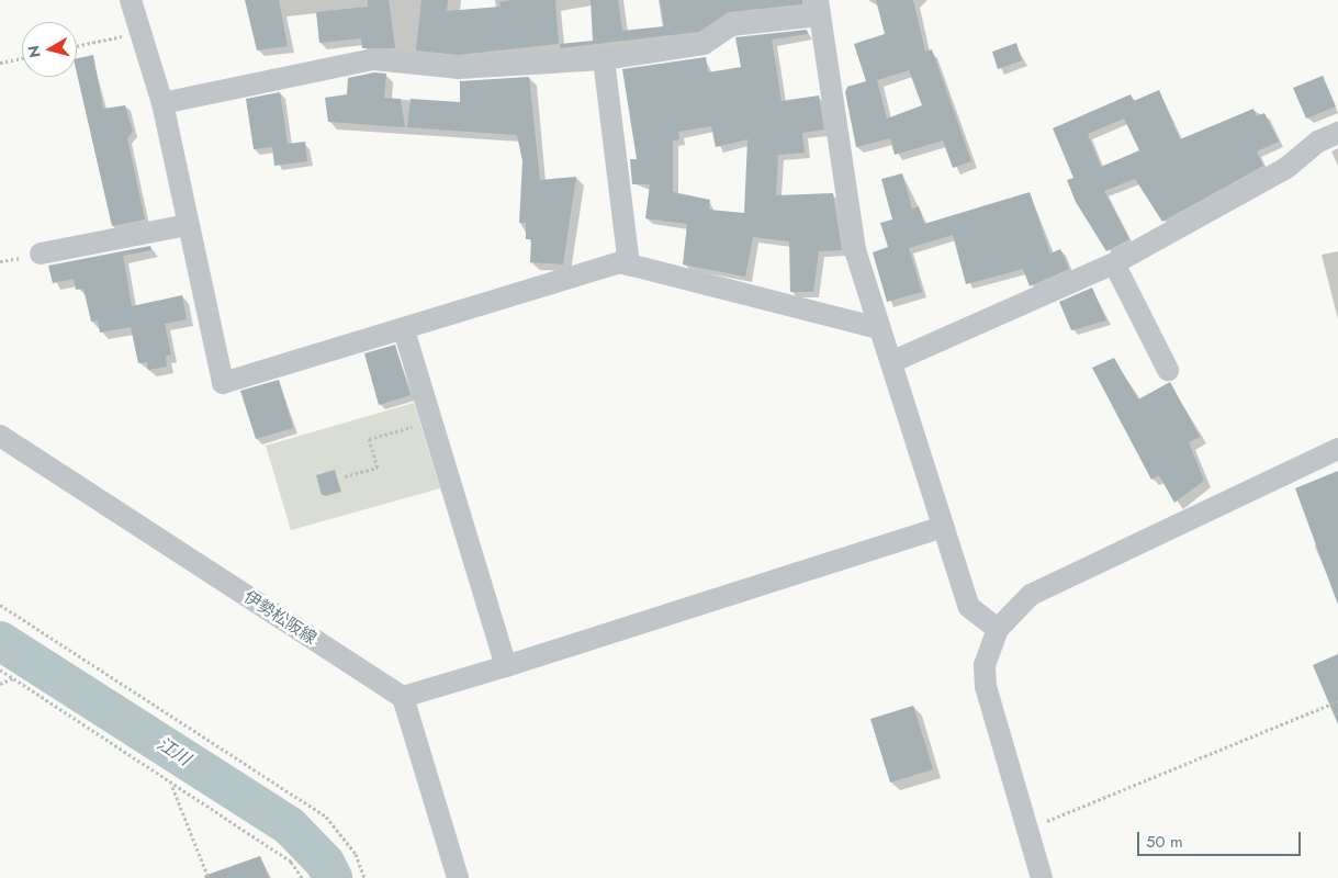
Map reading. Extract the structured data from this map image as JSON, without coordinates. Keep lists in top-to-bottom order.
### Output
{
  "streets": {
    "street": ["伊勢松阪線"]
  },
  "water": ["江川"],
  "scale_bar": "50 m",
  "north": "left"
}
